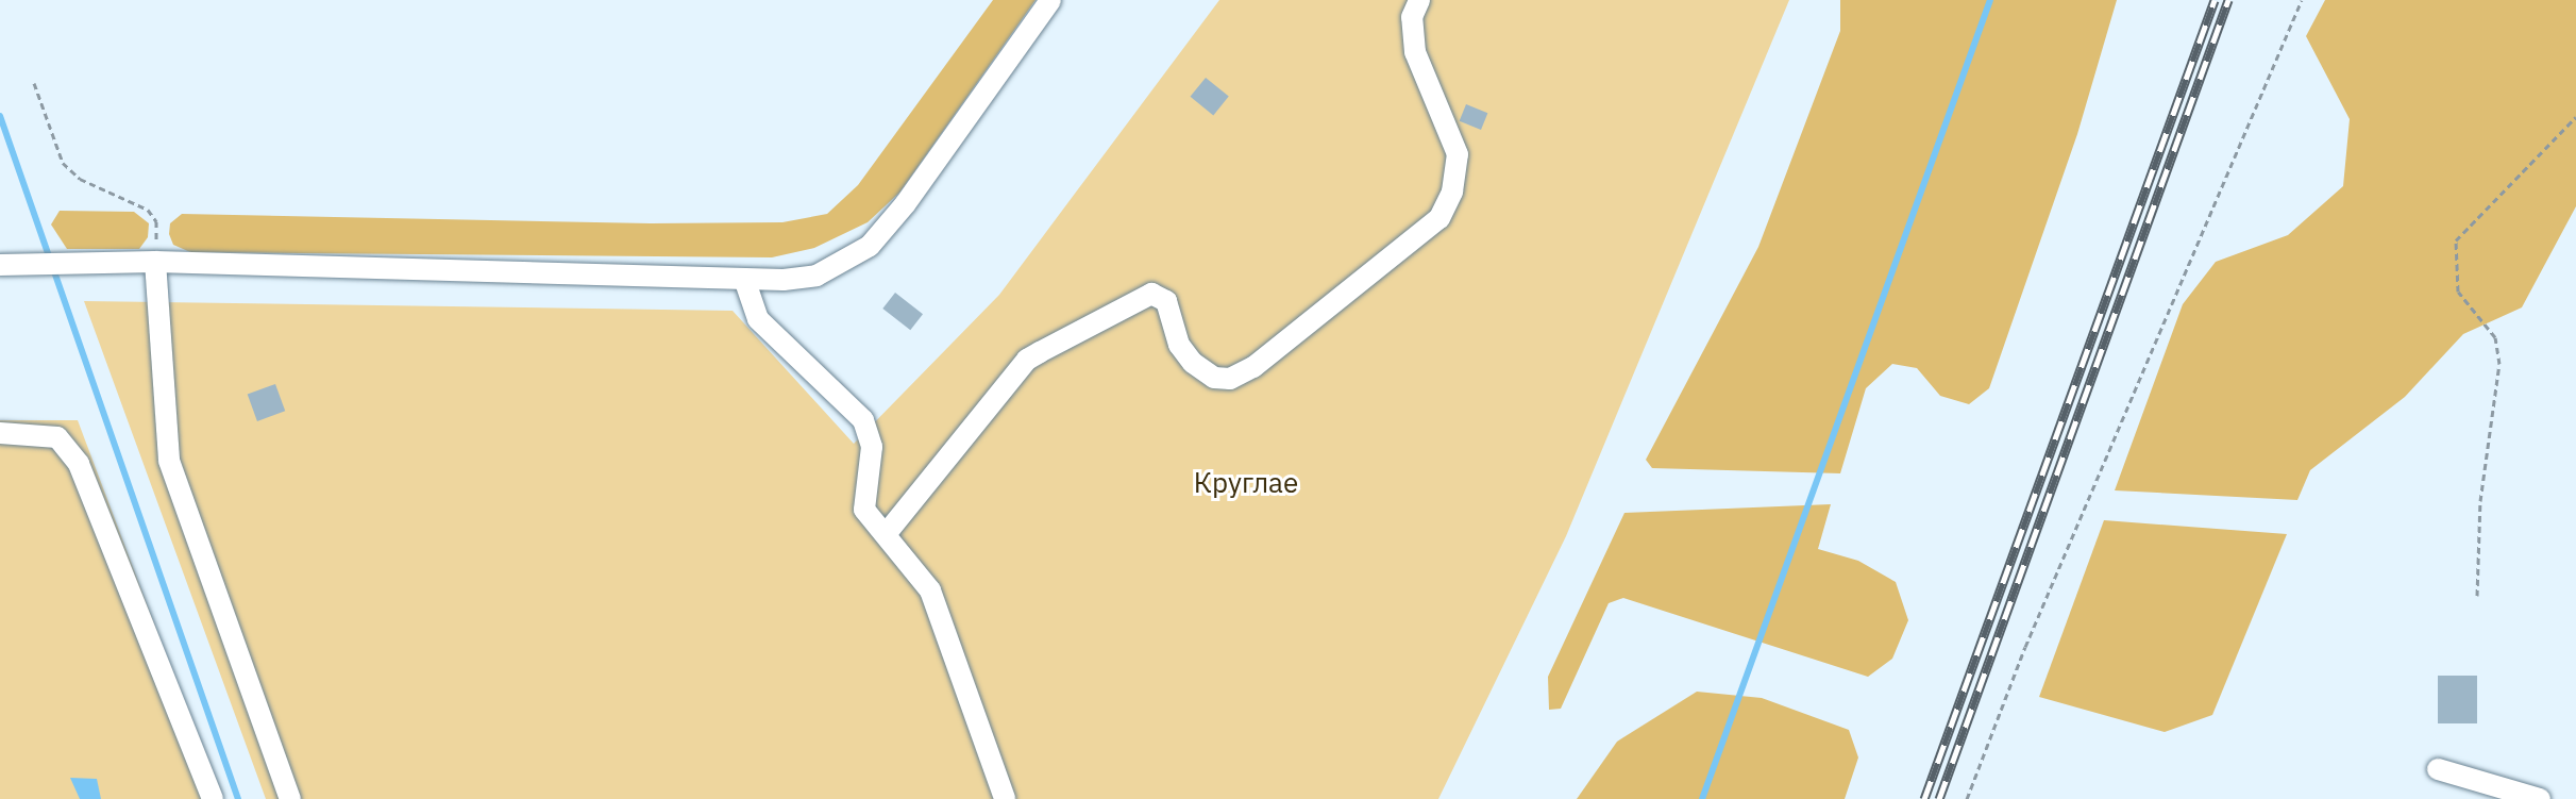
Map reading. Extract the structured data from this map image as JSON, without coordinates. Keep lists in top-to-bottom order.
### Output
{
  "parks": ["Круглае"]
}
